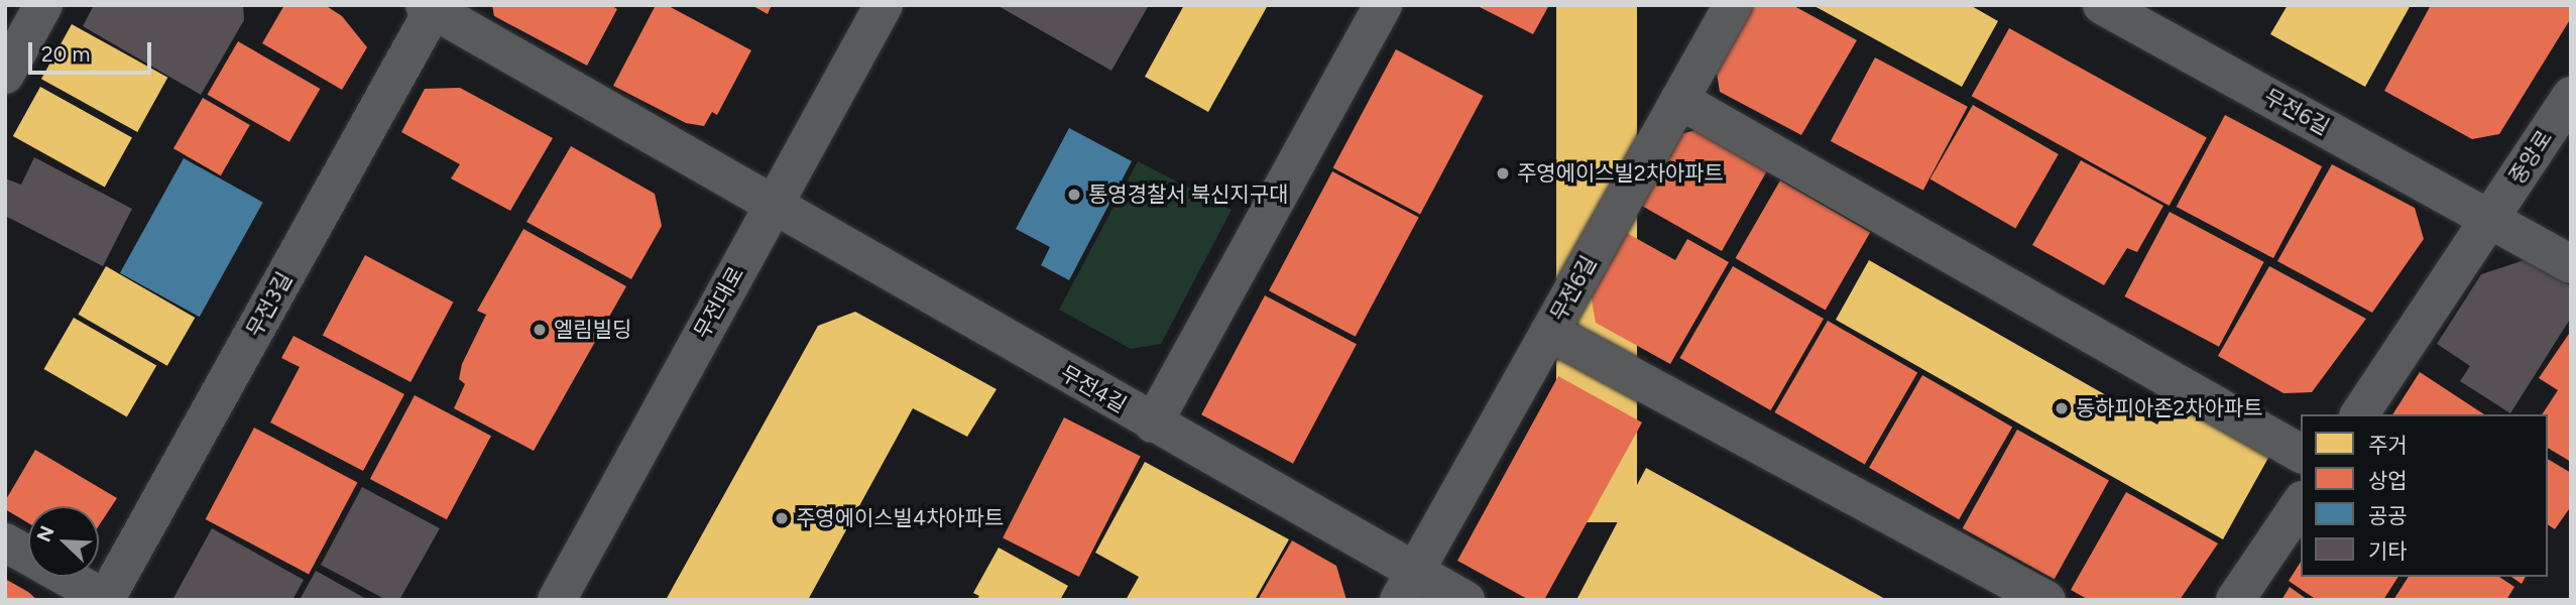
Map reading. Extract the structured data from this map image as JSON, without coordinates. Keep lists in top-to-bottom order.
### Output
{
  "streets": {
    "street": [
      "무전6길",
      "중앙로",
      "무전대로",
      "무전3길",
      "무전4길"
    ]
  },
  "crossings": [
    ["무전6길", "중앙로"],
    ["무전6길", "무전4길"],
    ["무전대로", "무전3길"],
    ["무전대로", "무전4길"],
    ["무전3길", "무전4길"]
  ],
  "places": [
    "주영에이스빌2차아파트",
    "통영경찰서 북신지구대",
    "엘림빌딩",
    "동하피아존2차아파트",
    "주영에이스빌4차아파트"
  ],
  "legend": [
    "주거",
    "상업",
    "공공",
    "기타"
  ],
  "scale_bar": "20 m",
  "north": "top left"
}
